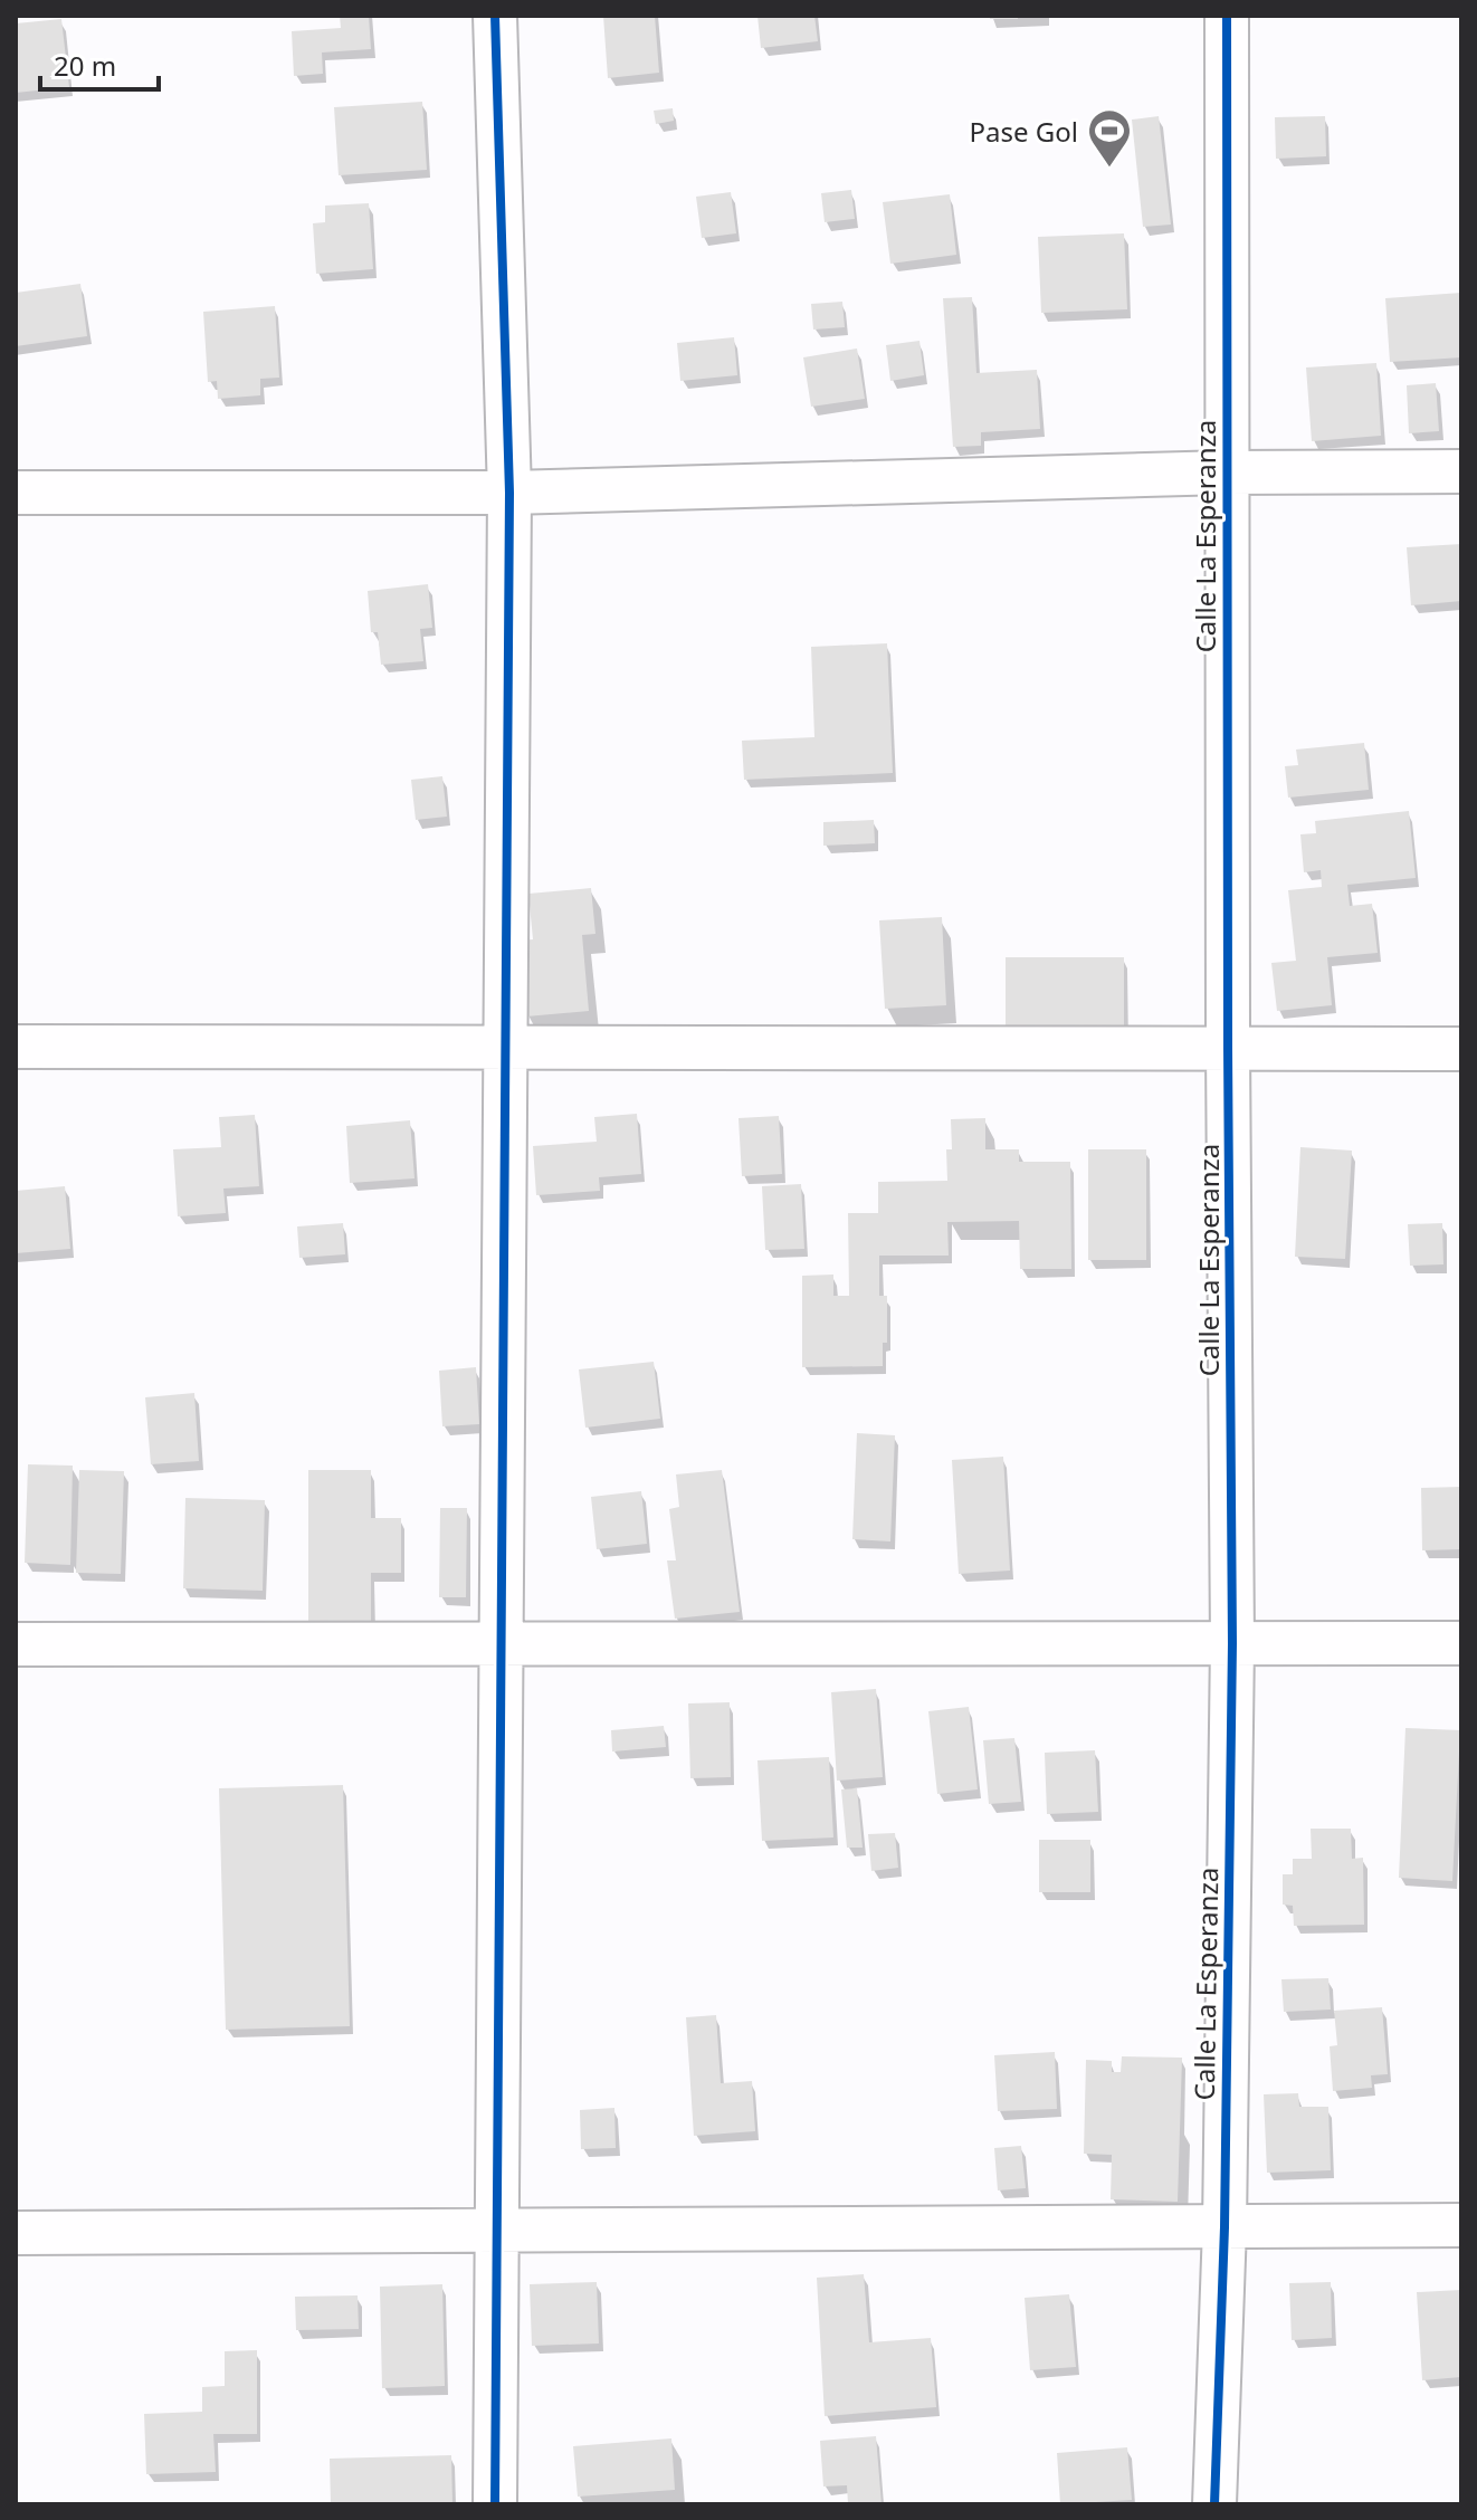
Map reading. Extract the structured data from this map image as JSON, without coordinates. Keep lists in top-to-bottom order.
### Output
{
  "streets": {
    "street": ["Calle La Esperanza"]
  },
  "places": {
    "sports": ["Pase Gol"]
  },
  "scale_bar": "20 m"
}
